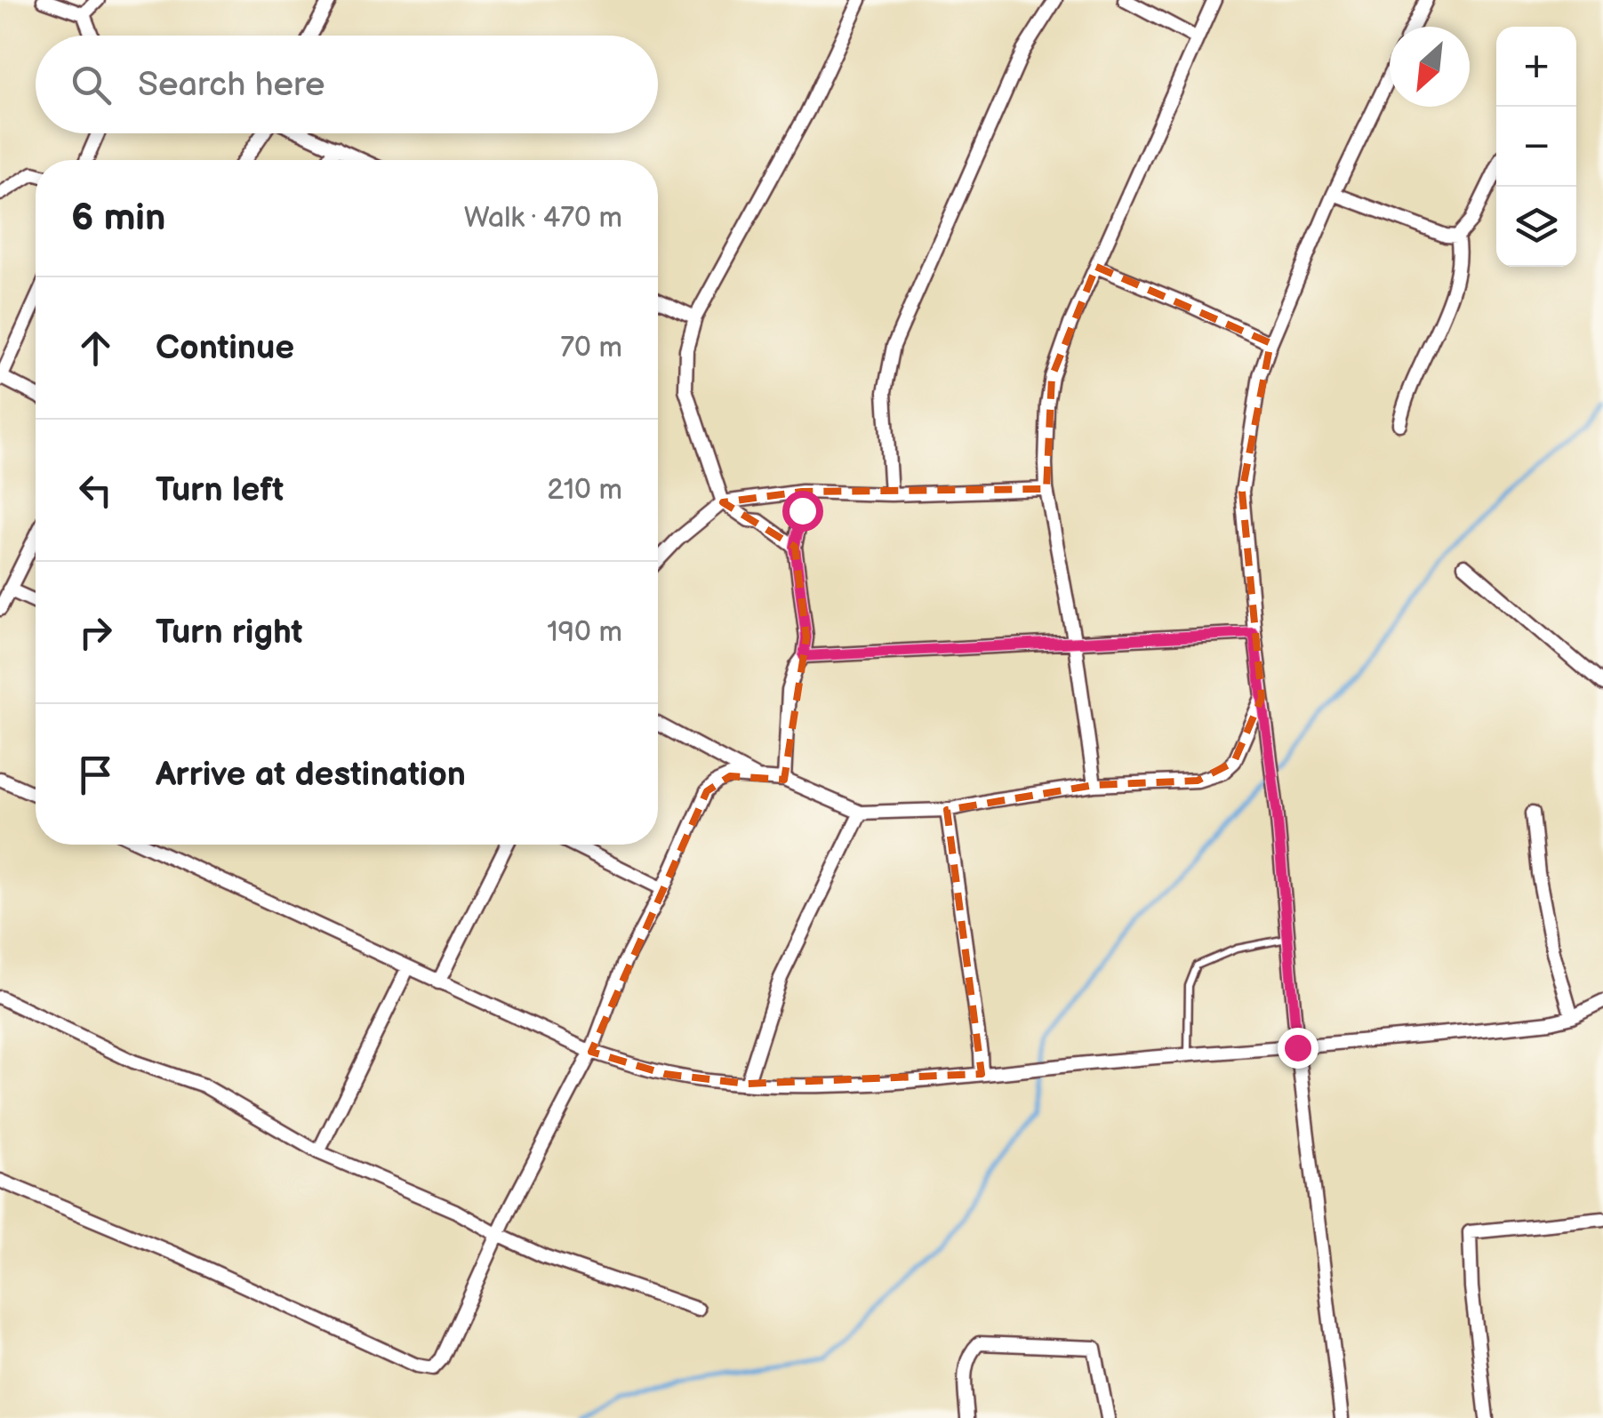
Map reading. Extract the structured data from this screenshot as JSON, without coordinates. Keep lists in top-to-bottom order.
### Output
{
  "north": "bottom left",
  "page": {
    "map_buttons": ["+", "−"],
    "search": "Search here",
    "heading": ["6 min", "Walk · 470 m"],
    "list": [
      ["Continue", "70 m"],
      ["Turn left", "210 m"],
      ["Turn right", "190 m"],
      "Arrive at destination"
    ]
  }
}
